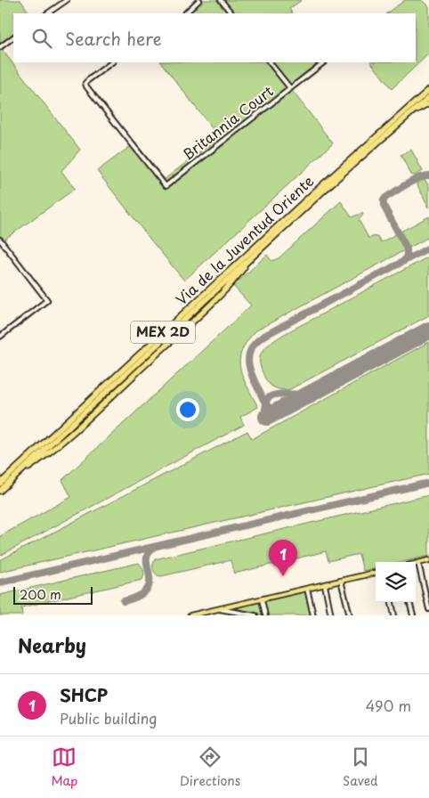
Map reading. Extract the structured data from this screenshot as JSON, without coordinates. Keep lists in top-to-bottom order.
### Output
{
  "streets": {
    "highway": ["Via de la Juventud Oriente", "MEX 2D"],
    "street": ["Britannia Court"]
  },
  "scale_bar": "200 m",
  "page": {
    "search": "Search here",
    "pins": "1",
    "scale": "200 m",
    "heading": "Nearby",
    "list": [
      {
        "mark": "1",
        "name": "SHCP",
        "note": "Public building",
        "value": "490 m"
      }
    ],
    "nav": ["Map", "Directions", "Saved"]
  }
}
